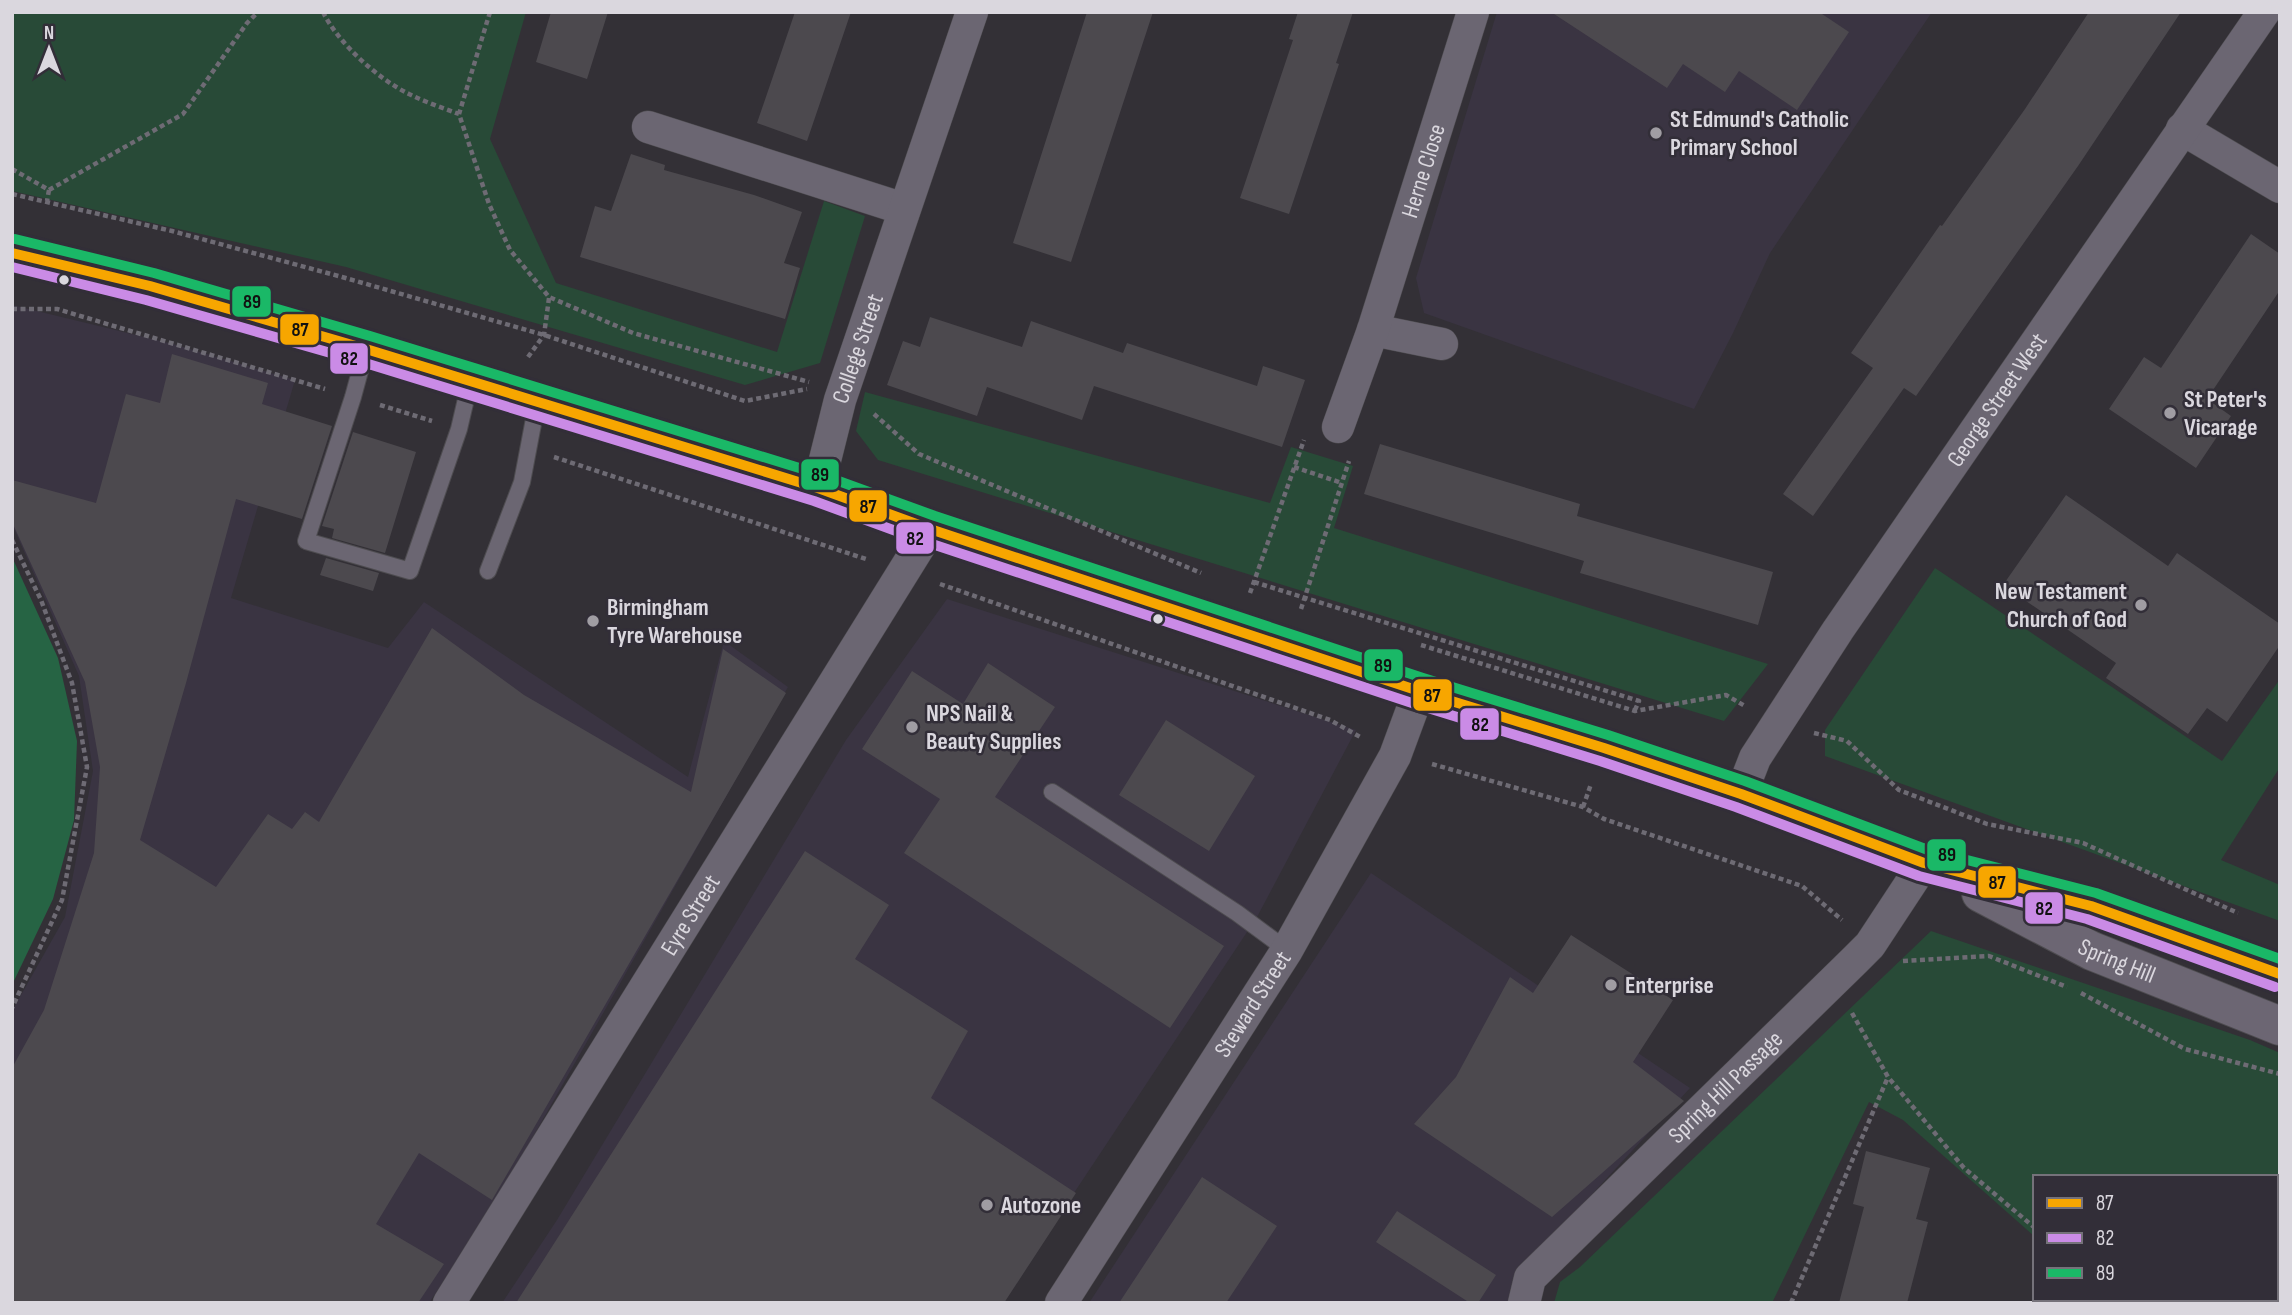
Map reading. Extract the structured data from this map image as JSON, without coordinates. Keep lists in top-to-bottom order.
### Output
{
  "streets": {
    "main road": ["Spring Hill"],
    "street": [
      "Herne Close",
      "College Street",
      "George Street West",
      "Eyre Street",
      "Steward Street",
      "Spring Hill Passage"
    ]
  },
  "crossings": [
    ["College Street", "Spring Hill"],
    ["George Street West", "Spring Hill"],
    ["Eyre Street", "Spring Hill"],
    ["Spring Hill", "Steward Street"],
    ["Spring Hill", "Spring Hill Passage"]
  ],
  "places": [
    "St Edmund's Catholic Primary School",
    "St Peter's Vicarage",
    "New Testament Church of God",
    "Birmingham Tyre Warehouse",
    "NPS Nail & Beauty Supplies",
    "Enterprise",
    "Autozone"
  ],
  "lines": ["transit line 89", "transit line 87", "transit line 82"],
  "legend": ["87", "82", "89"],
  "north": "top"
}
